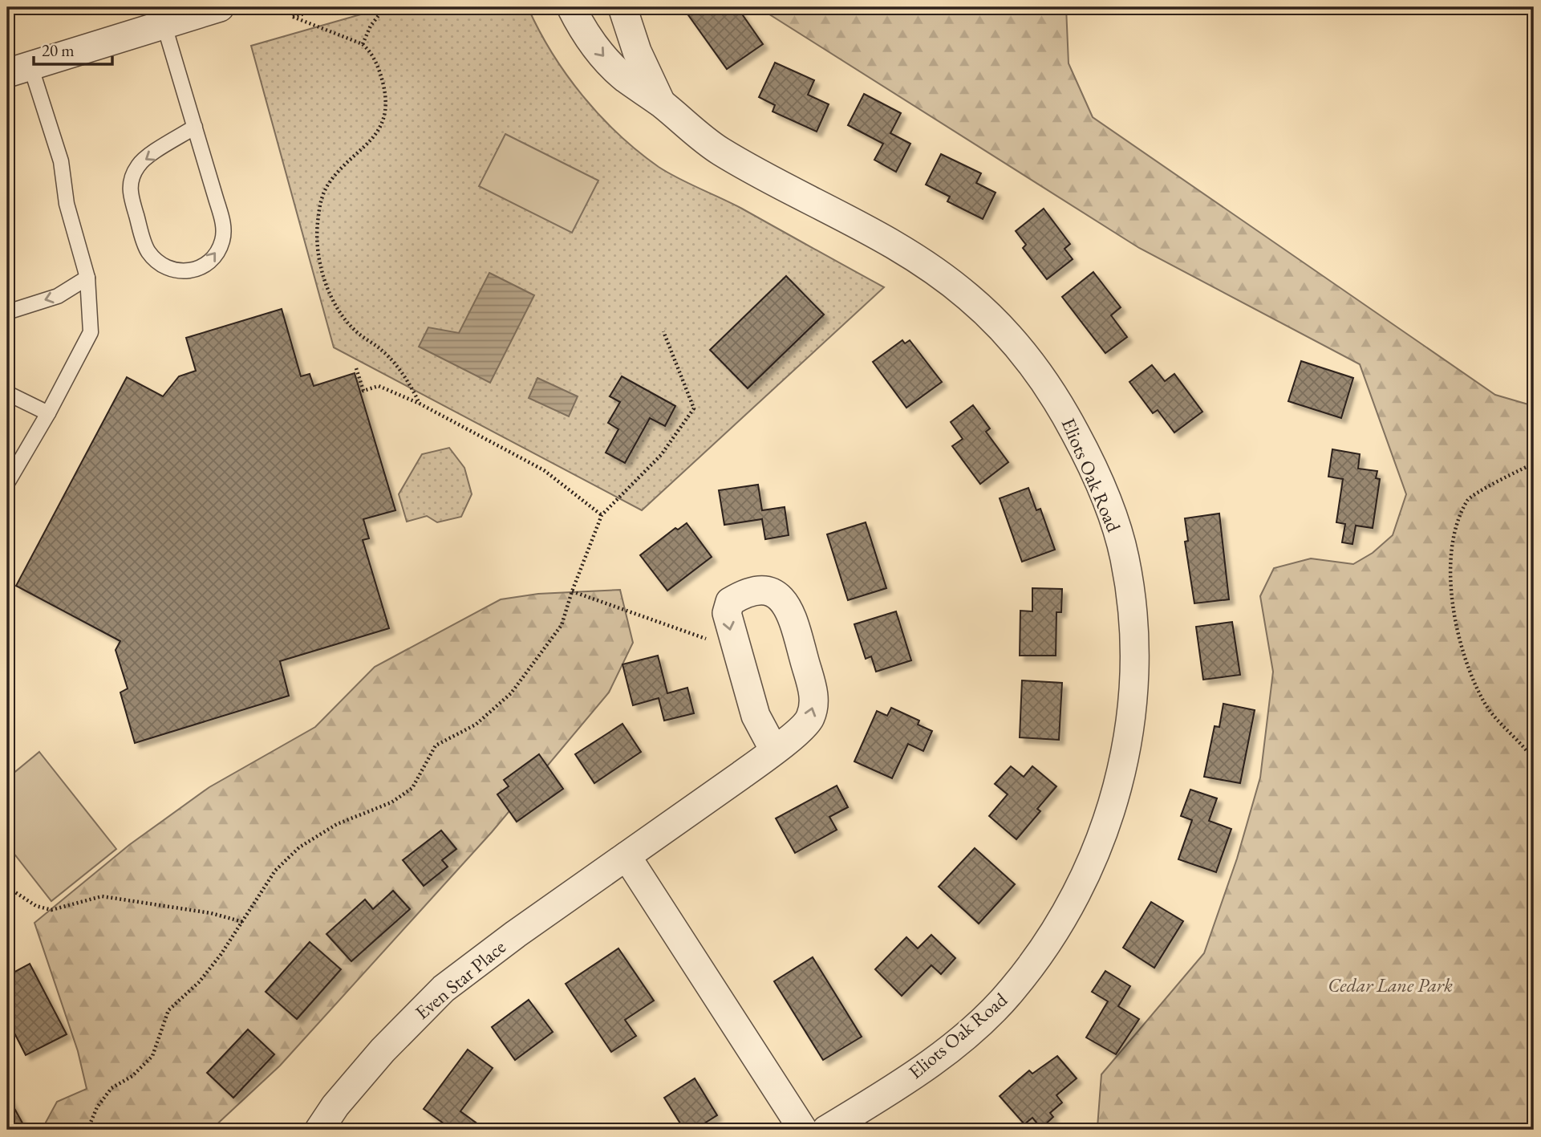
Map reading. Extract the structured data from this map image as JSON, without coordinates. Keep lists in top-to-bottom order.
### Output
{
  "streets": {
    "street": ["Eliots Oak Road", "Even Star Place"]
  },
  "parks": ["Cedar Lane Park"],
  "scale_bar": "20 m"
}
